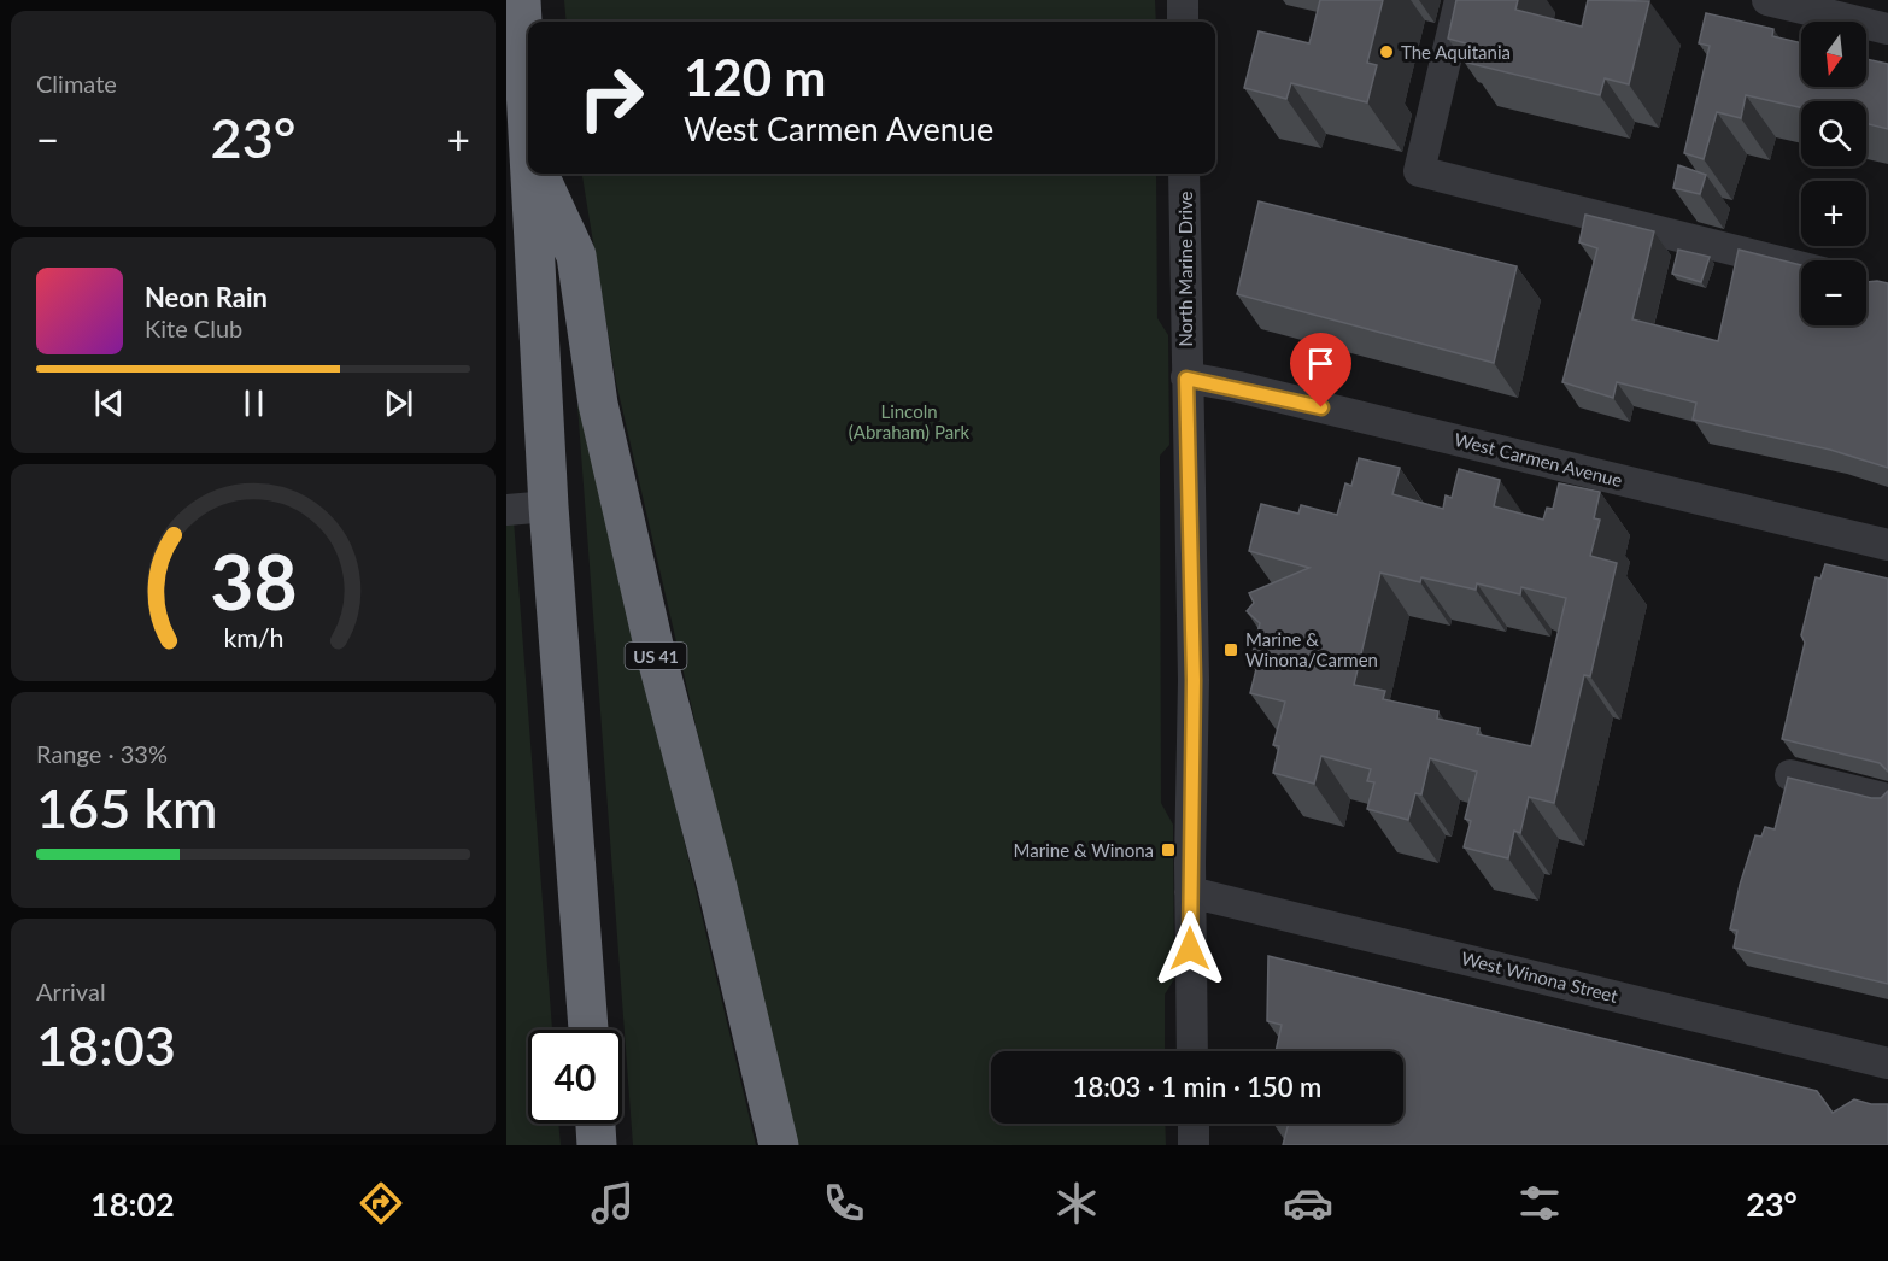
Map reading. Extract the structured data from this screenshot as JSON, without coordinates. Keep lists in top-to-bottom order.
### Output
{
  "streets": {
    "highway": ["US 41"],
    "street": ["North Marine Drive", "West Carmen Avenue", "West Winona Street"]
  },
  "crossings": [
    ["North Marine Drive", "West Carmen Avenue"],
    ["North Marine Drive", "West Winona Street"]
  ],
  "parks": ["Lincoln (Abraham) Park"],
  "places": {
    "other": ["The Aquitania"],
    "transit": ["Marine & Winona/Carmen", "Marine & Winona"]
  },
  "north": "bottom",
  "page": {
    "tile": [
      "Climate",
      ["Range · 33%", "165 km"],
      ["Arrival", "18:03"]
    ],
    "map_buttons": ["+", "−"],
    "turn": ["120 m", "West Carmen Avenue"],
    "heat": ["−", "23°", "+"],
    "song": ["Neon Rain", "Kite Club"],
    "limit": "40",
    "trip": "18:03 · 1 min · 150 m",
    "tabs": ["18:02", "23°"],
    "gauge": ["38", "km/h"]
  }
}
